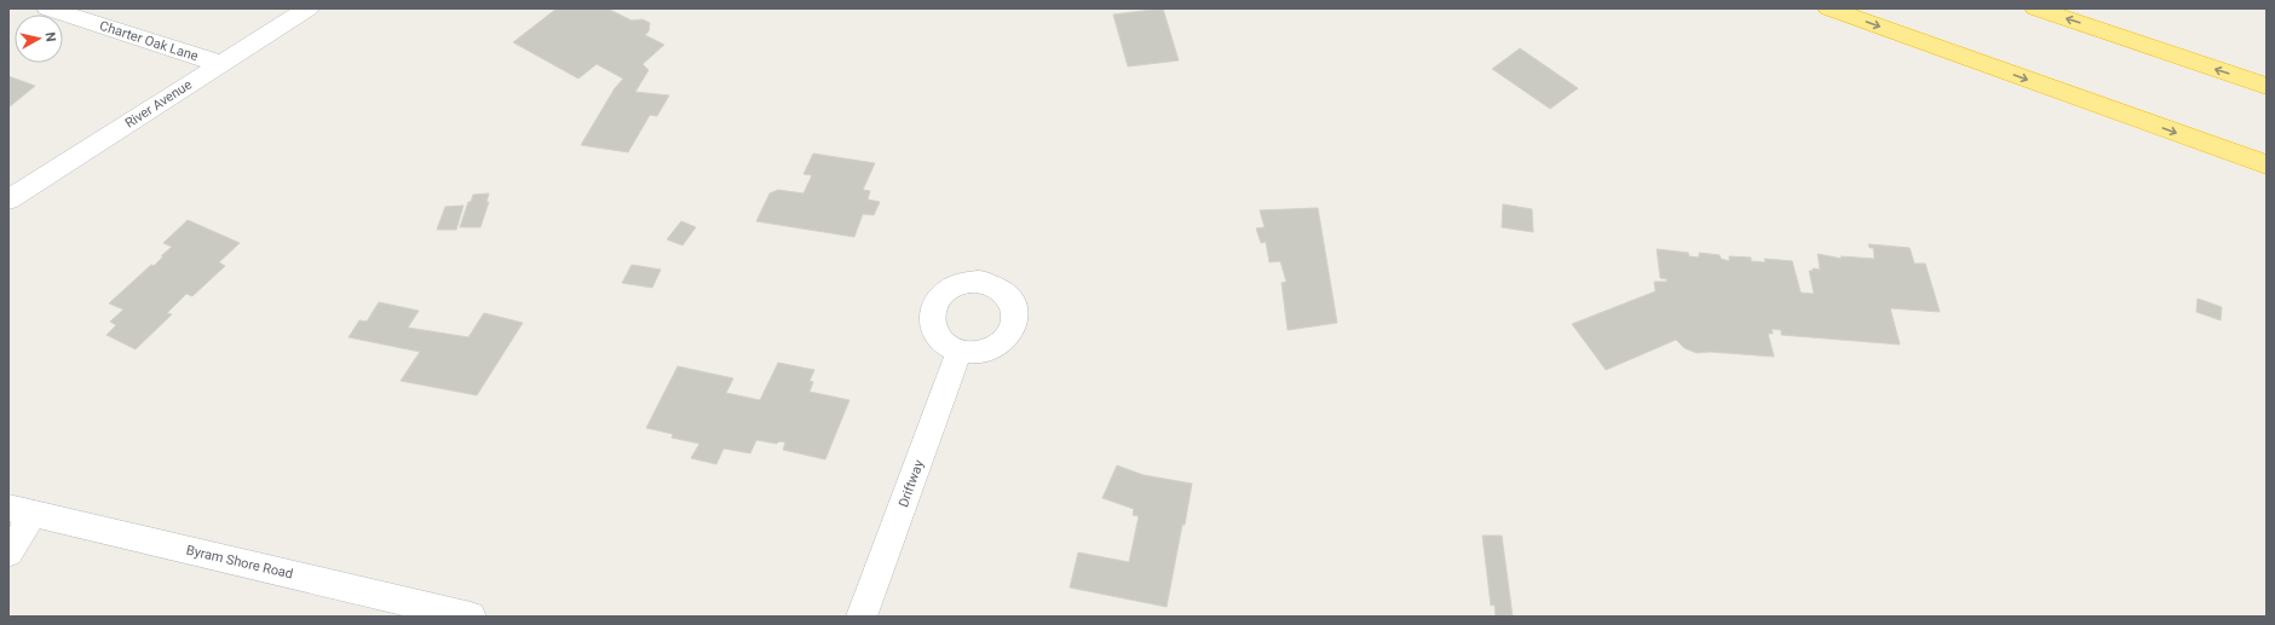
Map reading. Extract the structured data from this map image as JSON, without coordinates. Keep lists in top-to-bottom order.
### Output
{
  "streets": {
    "street": [
      "Charter Oak Lane",
      "River Avenue",
      "Driftway",
      "Byram Shore Road"
    ]
  },
  "crossings": [
    ["Charter Oak Lane", "River Avenue"]
  ],
  "north": "right"
}
